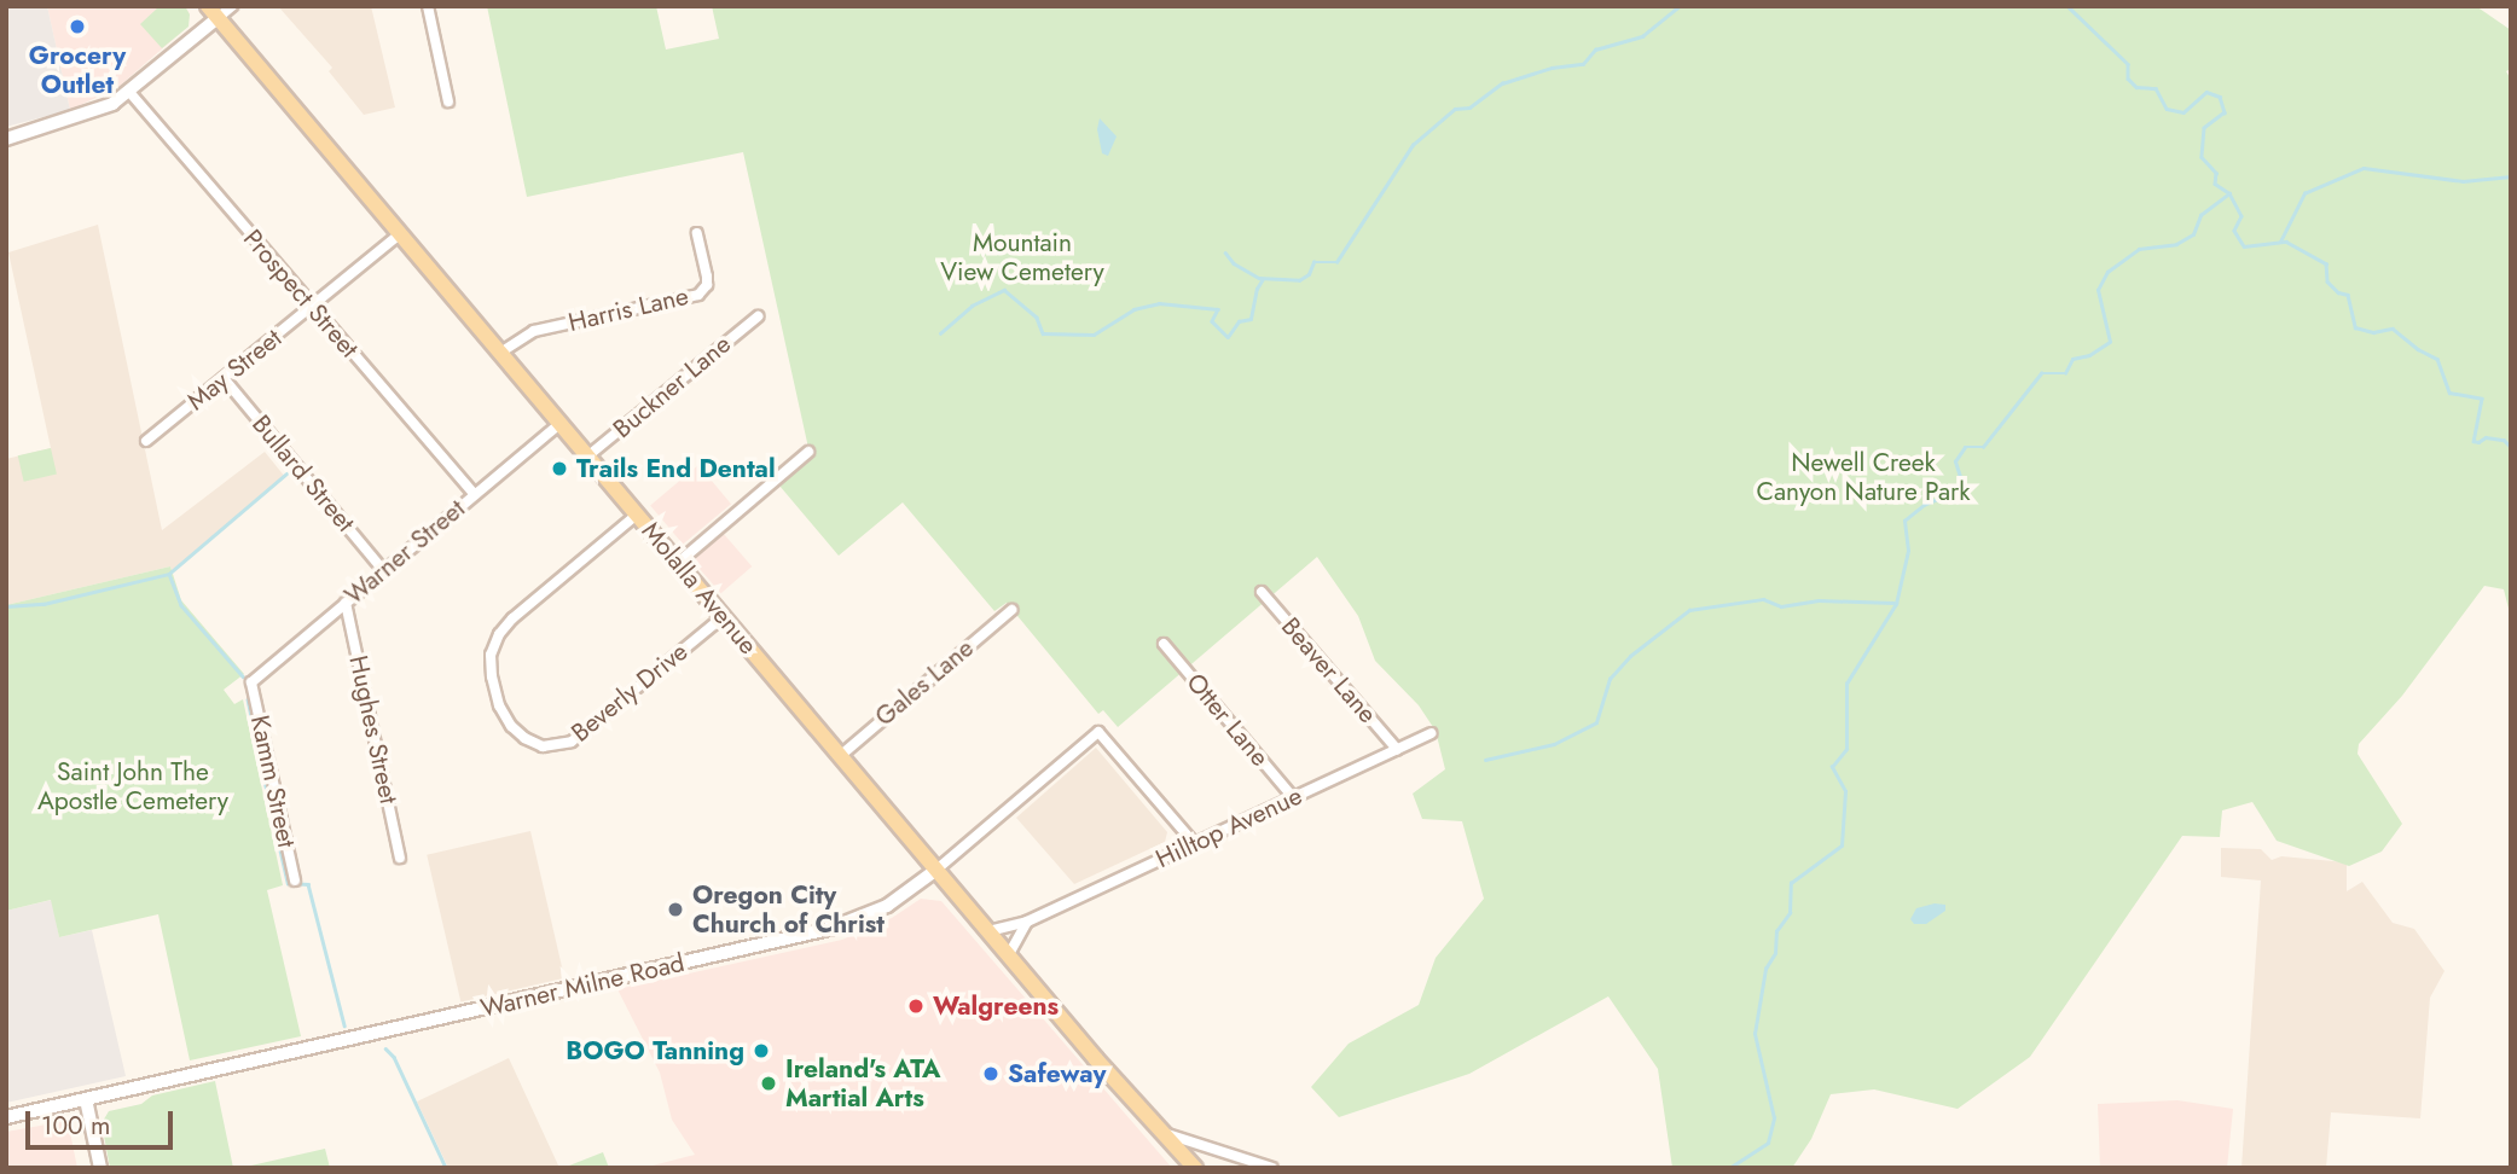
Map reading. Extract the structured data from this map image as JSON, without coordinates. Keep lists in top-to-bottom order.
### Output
{
  "streets": {
    "main road": ["Molalla Avenue"],
    "street": [
      "Prospect Street",
      "Harris Lane",
      "May Street",
      "Buckner Lane",
      "Bullard Street",
      "Warner Street",
      "Beaver Lane",
      "Gales Lane",
      "Beverly Drive",
      "Otter Lane",
      "Hughes Street",
      "Kamm Street",
      "Hilltop Avenue",
      "Warner Milne Road"
    ]
  },
  "crossings": [
    ["Prospect Street", "May Street"],
    ["Prospect Street", "Warner Street"],
    ["Harris Lane", "Molalla Avenue"],
    ["May Street", "Bullard Street"],
    ["May Street", "Molalla Avenue"],
    ["Buckner Lane", "Molalla Avenue"],
    ["Bullard Street", "Warner Street"],
    ["Warner Street", "Molalla Avenue"],
    ["Warner Street", "Hughes Street"],
    ["Warner Street", "Kamm Street"],
    ["Molalla Avenue", "Gales Lane"],
    ["Molalla Avenue", "Beverly Drive"],
    ["Molalla Avenue", "Hilltop Avenue"],
    ["Molalla Avenue", "Warner Milne Road"],
    ["Beaver Lane", "Hilltop Avenue"],
    ["Otter Lane", "Hilltop Avenue"],
    ["Hilltop Avenue", "Warner Milne Road"]
  ],
  "parks": ["Mountain View Cemetery", "Newell Creek Canyon Nature Park", "Saint John The Apostle Cemetery"],
  "places": [
    "Grocery Outlet",
    "Trails End Dental",
    "Oregon City Church of Christ",
    "Walgreens",
    "BOGO Tanning",
    "Safeway",
    "Ireland's ATA Martial Arts"
  ],
  "scale_bar": "100 m"
}
